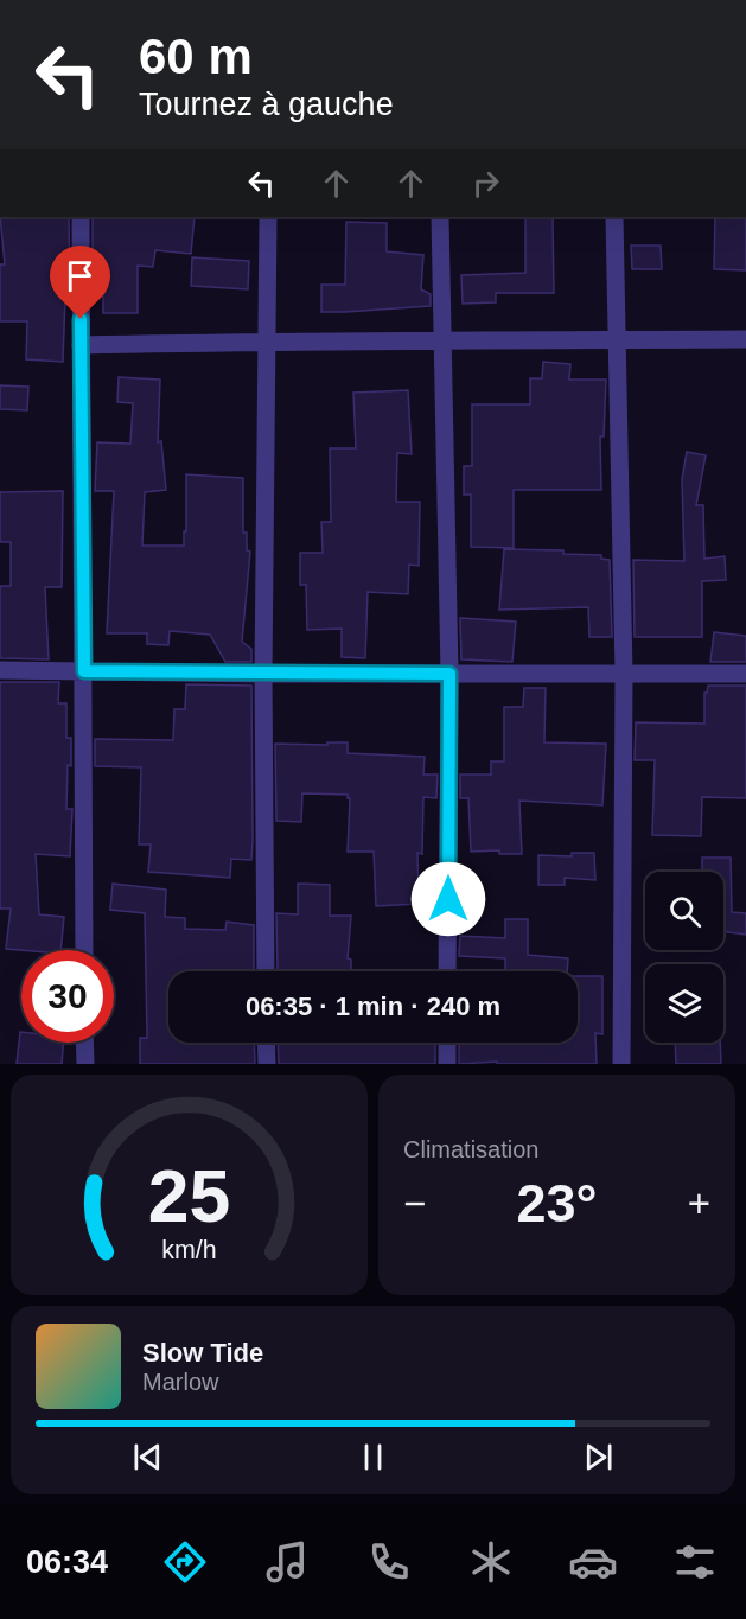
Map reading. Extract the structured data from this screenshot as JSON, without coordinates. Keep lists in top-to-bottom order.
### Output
{
  "page": {
    "turn": ["60 m", "Tournez à gauche"],
    "limit": "30",
    "trip": "06:35 · 1 min · 240 m",
    "tile": "Climatisation",
    "heat": ["−", "23°", "+"],
    "song": ["Slow Tide", "Marlow"],
    "tabs": "06:34",
    "gauge": ["25", "km/h"]
  }
}
